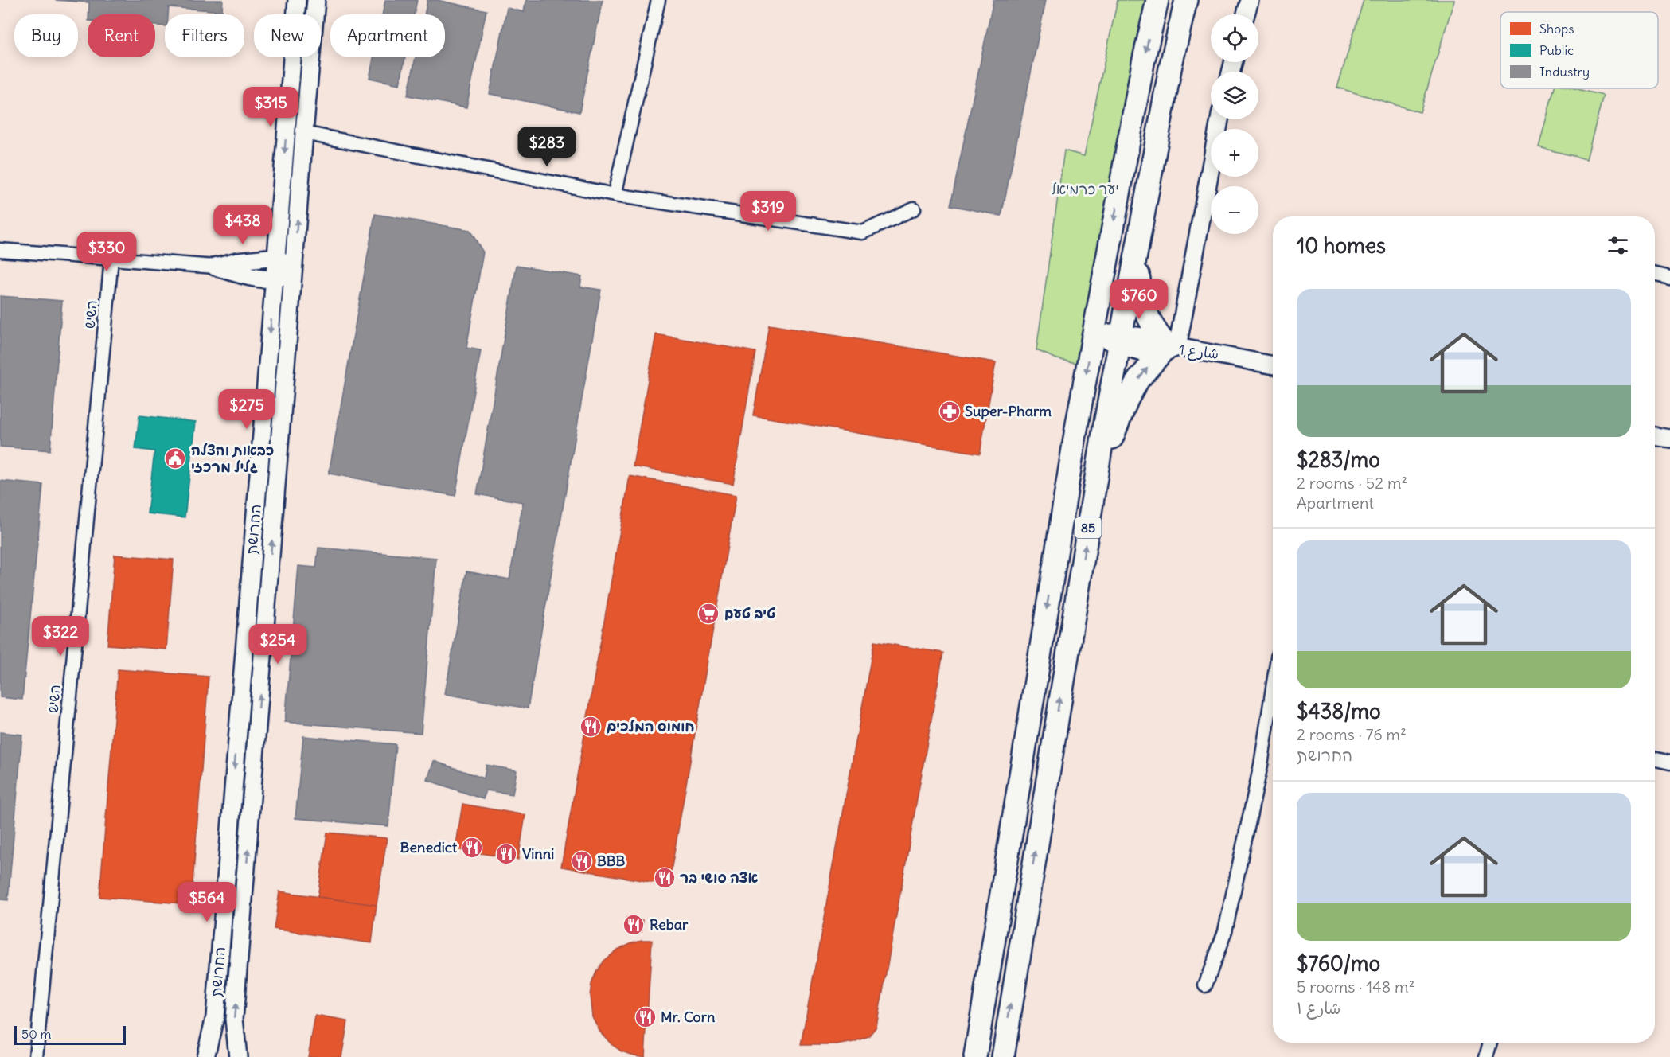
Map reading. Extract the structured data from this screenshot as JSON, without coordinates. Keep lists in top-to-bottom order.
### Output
{
  "streets": {
    "highway": ["85"],
    "street": ["השיש", "شارع 1", "החרושת"]
  },
  "crossings": [
    ["شارع 1", "85"]
  ],
  "parks": ["יער כרמיאל"],
  "places": {
    "pharmacy": ["Super-Pharm"],
    "public building": ["כבאות והצלה גליל מרכזי"],
    "supermarket": ["טיב טעם"],
    "restaurant": [
      "חומוס המלכים",
      "Benedict",
      "Vinni",
      "BBB",
      "אצה סושי בר",
      "Rebar",
      "Mr. Corn"
    ]
  },
  "legend": ["Shops", "Public", "Industry"],
  "scale_bar": "50 m",
  "page": {
    "map_buttons": ["+", "−"],
    "chip": [
      "Buy",
      "Rent",
      "Filters",
      "New",
      "Apartment"
    ],
    "price": [
      "$315",
      "$283",
      "$319",
      "$438",
      "$330",
      "$760",
      "$275",
      "$322",
      "$254",
      "$564"
    ],
    "heading": "10 homes",
    "list": [
      {
        "name": "$283/mo",
        "note": "2 rooms · 52 m² · Apartment"
      },
      {
        "name": "$438/mo",
        "note": "2 rooms · 76 m² · החרושת"
      },
      {
        "name": "$760/mo",
        "note": "5 rooms · 148 m² · شارع ١"
      }
    ],
    "scale": "50 m"
  }
}
